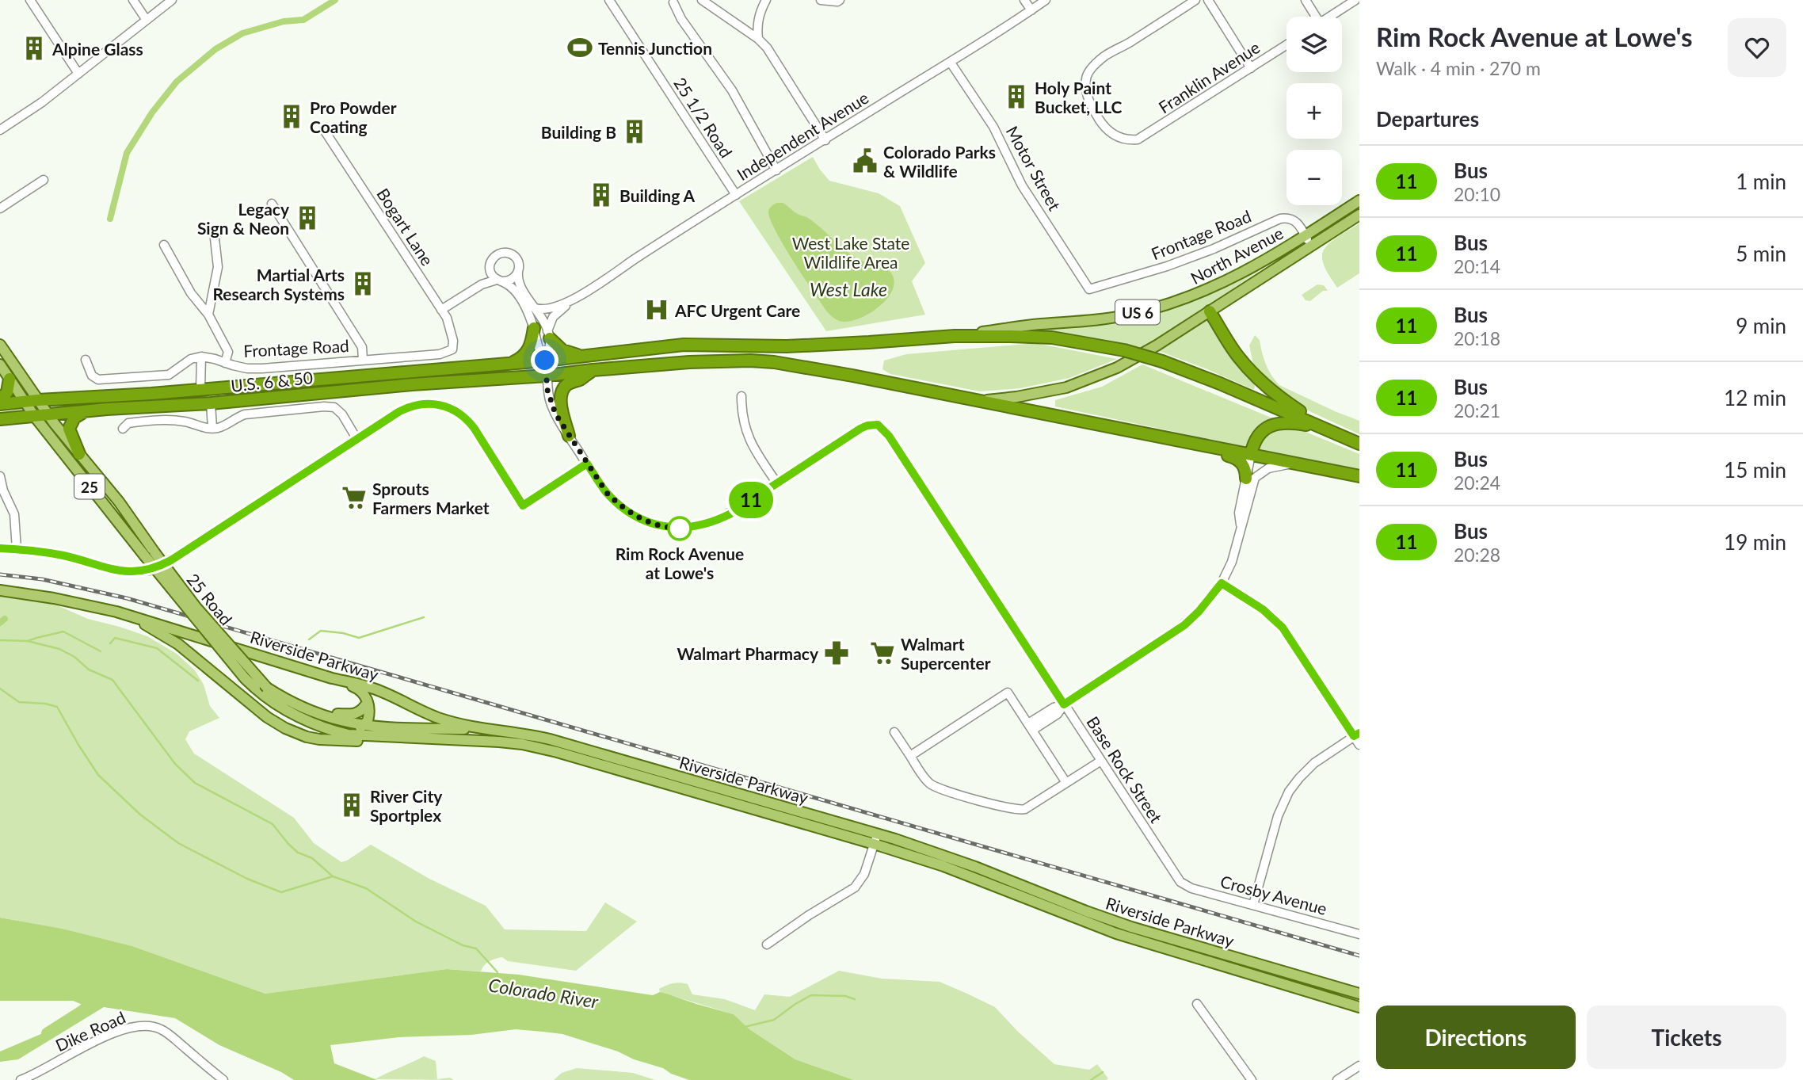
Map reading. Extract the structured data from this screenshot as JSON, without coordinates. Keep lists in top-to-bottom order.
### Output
{
  "streets": {
    "highway": ["U.S. 6 & 50"],
    "main road": [
      "North Avenue",
      "US 6",
      "25",
      "25 Road",
      "Riverside Parkway"
    ],
    "street": [
      "Franklin Avenue",
      "25 1/2 Road",
      "Independent Avenue",
      "Motor Street",
      "Bogart Lane",
      "Frontage Road",
      "Base Rock Street",
      "Crosby Avenue",
      "Dike Road"
    ]
  },
  "crossings": [
    ["25 1/2 Road", "Independent Avenue"],
    ["Independent Avenue", "Motor Street"],
    ["Independent Avenue", "U.S. 6 & 50"],
    ["Motor Street", "Frontage Road"],
    ["Bogart Lane", "Frontage Road"],
    ["Frontage Road", "North Avenue"],
    ["North Avenue", "U.S. 6 & 50"],
    ["U.S. 6 & 50", "25 Road"],
    ["25 Road", "Riverside Parkway"],
    ["Base Rock Street", "Crosby Avenue"]
  ],
  "water": ["West Lake", "Colorado River"],
  "parks": ["West Lake State Wildlife Area"],
  "places": {
    "sports": ["Tennis Junction"],
    "building": [
      "Alpine Glass",
      "Holy Paint Bucket, LLC",
      "Pro Powder Coating",
      "Building B",
      "Building A",
      "Legacy Sign & Neon",
      "Martial Arts Research Systems",
      "River City Sportplex"
    ],
    "public building": ["Colorado Parks & Wildlife"],
    "hospital": ["AFC Urgent Care"],
    "supermarket": ["Sprouts Farmers Market", "Walmart Supercenter"],
    "other": ["Rim Rock Avenue at Lowe's"],
    "pharmacy": ["Walmart Pharmacy"]
  },
  "lines": ["bus line 11"],
  "page": {
    "on_map": "11",
    "heading": [
      ["Rim Rock Avenue at Lowe's", "Walk · 4 min · 270 m"],
      "Departures"
    ],
    "map_buttons": ["+", "−"],
    "list": [
      {
        "mark": "11",
        "name": "Bus",
        "note": "20:10",
        "value": "1 min"
      },
      {
        "mark": "11",
        "name": "Bus",
        "note": "20:14",
        "value": "5 min"
      },
      {
        "mark": "11",
        "name": "Bus",
        "note": "20:18",
        "value": "9 min"
      },
      {
        "mark": "11",
        "name": "Bus",
        "note": "20:21",
        "value": "12 min"
      },
      {
        "mark": "11",
        "name": "Bus",
        "note": "20:24",
        "value": "15 min"
      },
      {
        "mark": "11",
        "name": "Bus",
        "note": "20:28",
        "value": "19 min"
      }
    ],
    "buttons": ["Directions", "Tickets"]
  }
}
